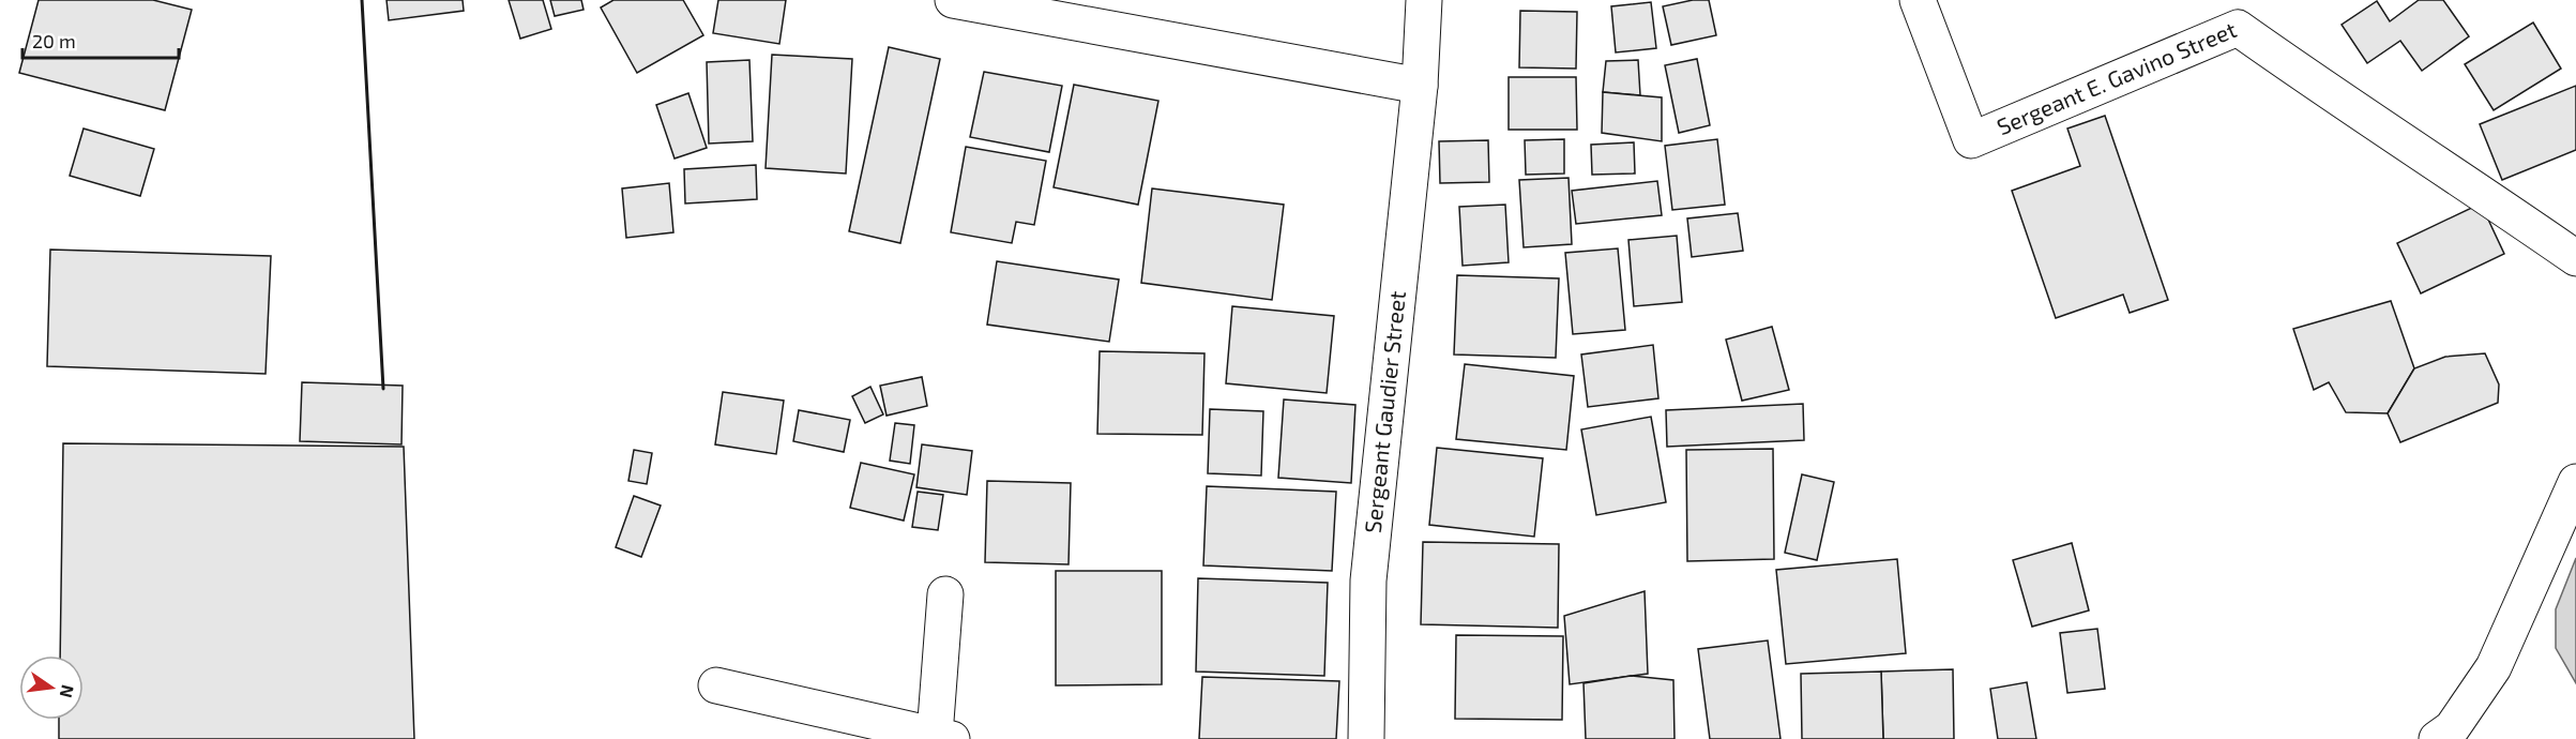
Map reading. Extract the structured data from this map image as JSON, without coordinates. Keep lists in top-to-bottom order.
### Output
{
  "streets": {
    "street": ["Sergeant E. Gavino Street", "Sergeant Gaudier Street"]
  },
  "scale_bar": "20 m",
  "north": "right"
}
